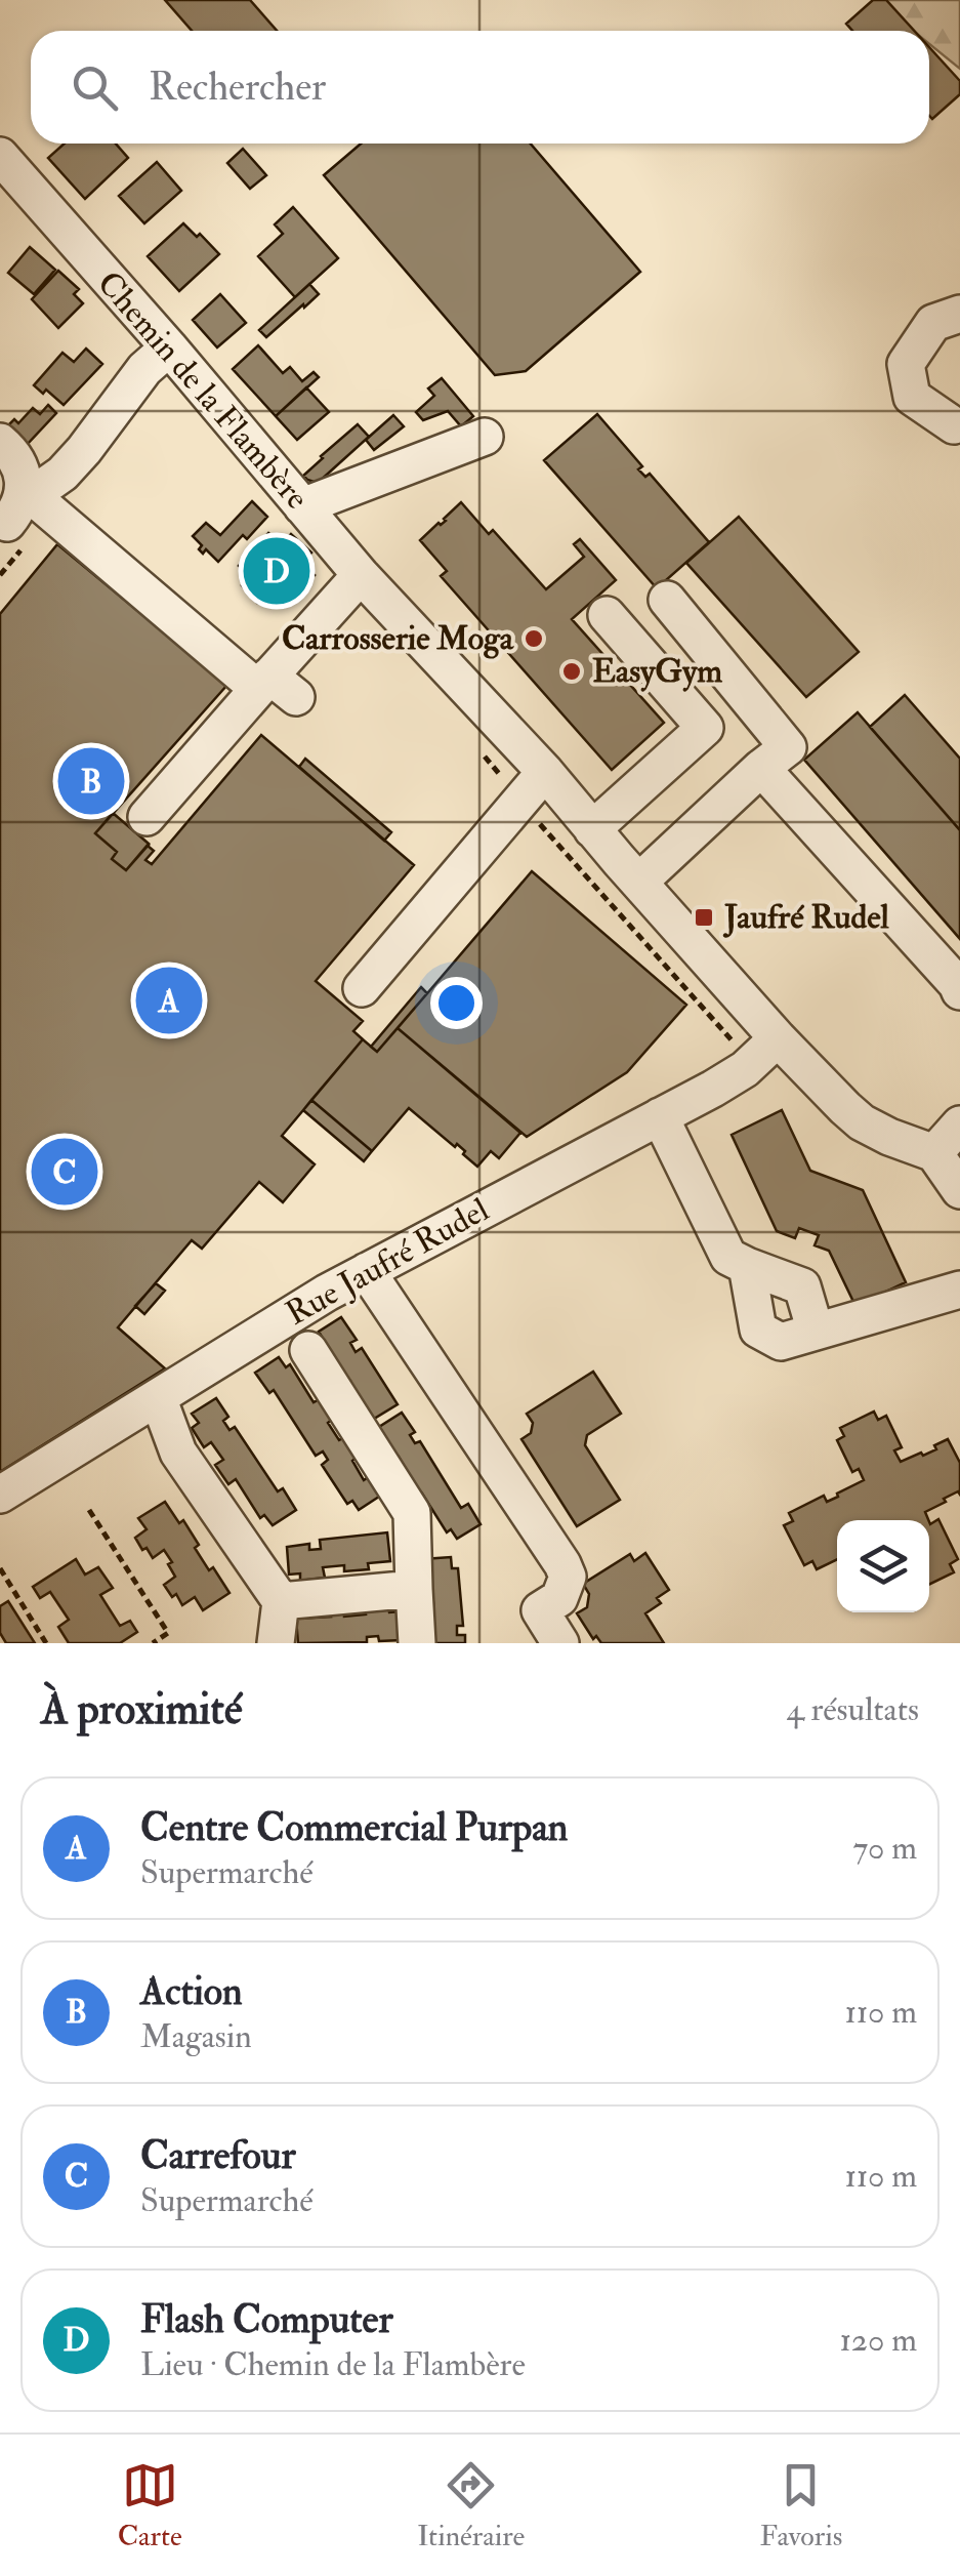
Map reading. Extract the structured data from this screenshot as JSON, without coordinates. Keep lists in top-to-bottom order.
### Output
{
  "streets": {
    "street": ["Chemin de la Flambère", "Rue Jaufré Rudel"]
  },
  "crossings": [
    ["Chemin de la Flambère", "Rue Jaufré Rudel"]
  ],
  "places": {
    "other": ["Carrosserie Moga", "EasyGym"],
    "transit": ["Jaufré Rudel"]
  },
  "page": {
    "search": "Rechercher",
    "pins": [
      "D",
      "B",
      "A",
      "C"
    ],
    "heading": ["À proximité", "4 résultats"],
    "list": [
      {
        "mark": "A",
        "name": "Centre Commercial Purpan",
        "note": "Supermarché",
        "value": "70 m"
      },
      {
        "mark": "B",
        "name": "Action",
        "note": "Magasin",
        "value": "110 m"
      },
      {
        "mark": "C",
        "name": "Carrefour",
        "note": "Supermarché",
        "value": "110 m"
      },
      {
        "mark": "D",
        "name": "Flash Computer",
        "note": "Lieu · Chemin de la Flambère",
        "value": "120 m"
      }
    ],
    "nav": ["Carte", "Itinéraire", "Favoris"]
  }
}
